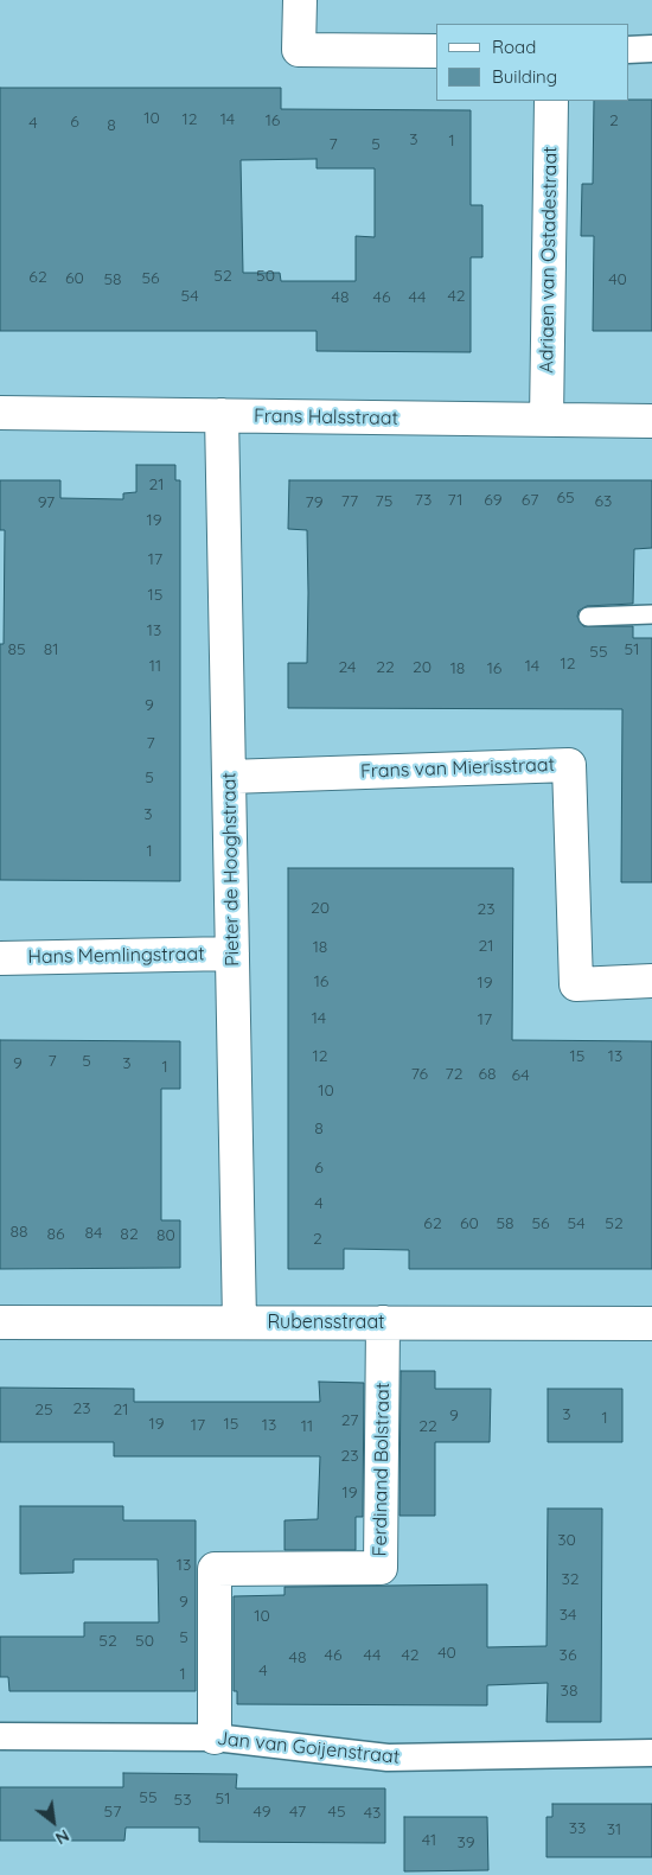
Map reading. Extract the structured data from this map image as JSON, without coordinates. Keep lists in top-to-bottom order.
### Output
{
  "streets": {
    "street": [
      "Adriaen van Ostadestraat",
      "Frans Halsstraat",
      "Frans van Mierisstraat",
      "Pieter de Hooghstraat",
      "Hans Memlingstraat",
      "Rubensstraat",
      "Ferdinand Bolstraat",
      "Jan van Goijenstraat"
    ]
  },
  "crossings": [
    ["Adriaen van Ostadestraat", "Frans Halsstraat"],
    ["Frans Halsstraat", "Pieter de Hooghstraat"],
    ["Frans van Mierisstraat", "Pieter de Hooghstraat"],
    ["Pieter de Hooghstraat", "Hans Memlingstraat"],
    ["Pieter de Hooghstraat", "Rubensstraat"],
    ["Rubensstraat", "Ferdinand Bolstraat"],
    ["Ferdinand Bolstraat", "Jan van Goijenstraat"]
  ],
  "house_numbers": [
    "10",
    "12",
    "14",
    "16",
    "2",
    "6",
    "4",
    "8",
    "3",
    "1",
    "7",
    "5",
    "52",
    "50",
    "62",
    "60",
    "56",
    "58",
    "40",
    "54",
    "42",
    "48",
    "46",
    "44",
    "21",
    "65",
    "73",
    "71",
    "69",
    "67",
    "77",
    "75",
    "63",
    "97",
    "79",
    "19",
    "17",
    "15",
    "13",
    "85",
    "81",
    "51",
    "55",
    "12",
    "11",
    "14",
    "24",
    "22",
    "20",
    "18",
    "16",
    "9",
    "7",
    "5",
    "3",
    "1",
    "20",
    "23",
    "21",
    "18",
    "16",
    "19",
    "14",
    "17",
    "12",
    "15",
    "13",
    "7",
    "5",
    "9",
    "3",
    "1",
    "76",
    "72",
    "68",
    "64",
    "10",
    "8",
    "6",
    "4",
    "62",
    "60",
    "58",
    "56",
    "54",
    "52",
    "88",
    "84",
    "86",
    "82",
    "80",
    "2",
    "23",
    "25",
    "21",
    "3",
    "9",
    "1",
    "27",
    "19",
    "15",
    "17",
    "13",
    "11",
    "22",
    "23",
    "19",
    "30",
    "13",
    "32",
    "9",
    "34",
    "10",
    "5",
    "52",
    "50",
    "40",
    "46",
    "44",
    "42",
    "36",
    "48",
    "4",
    "1",
    "38",
    "55",
    "51",
    "53",
    "57",
    "49",
    "47",
    "45",
    "43",
    "33",
    "31",
    "41",
    "39"
  ],
  "legend": ["Road", "Building"],
  "north": "bottom right"
}
